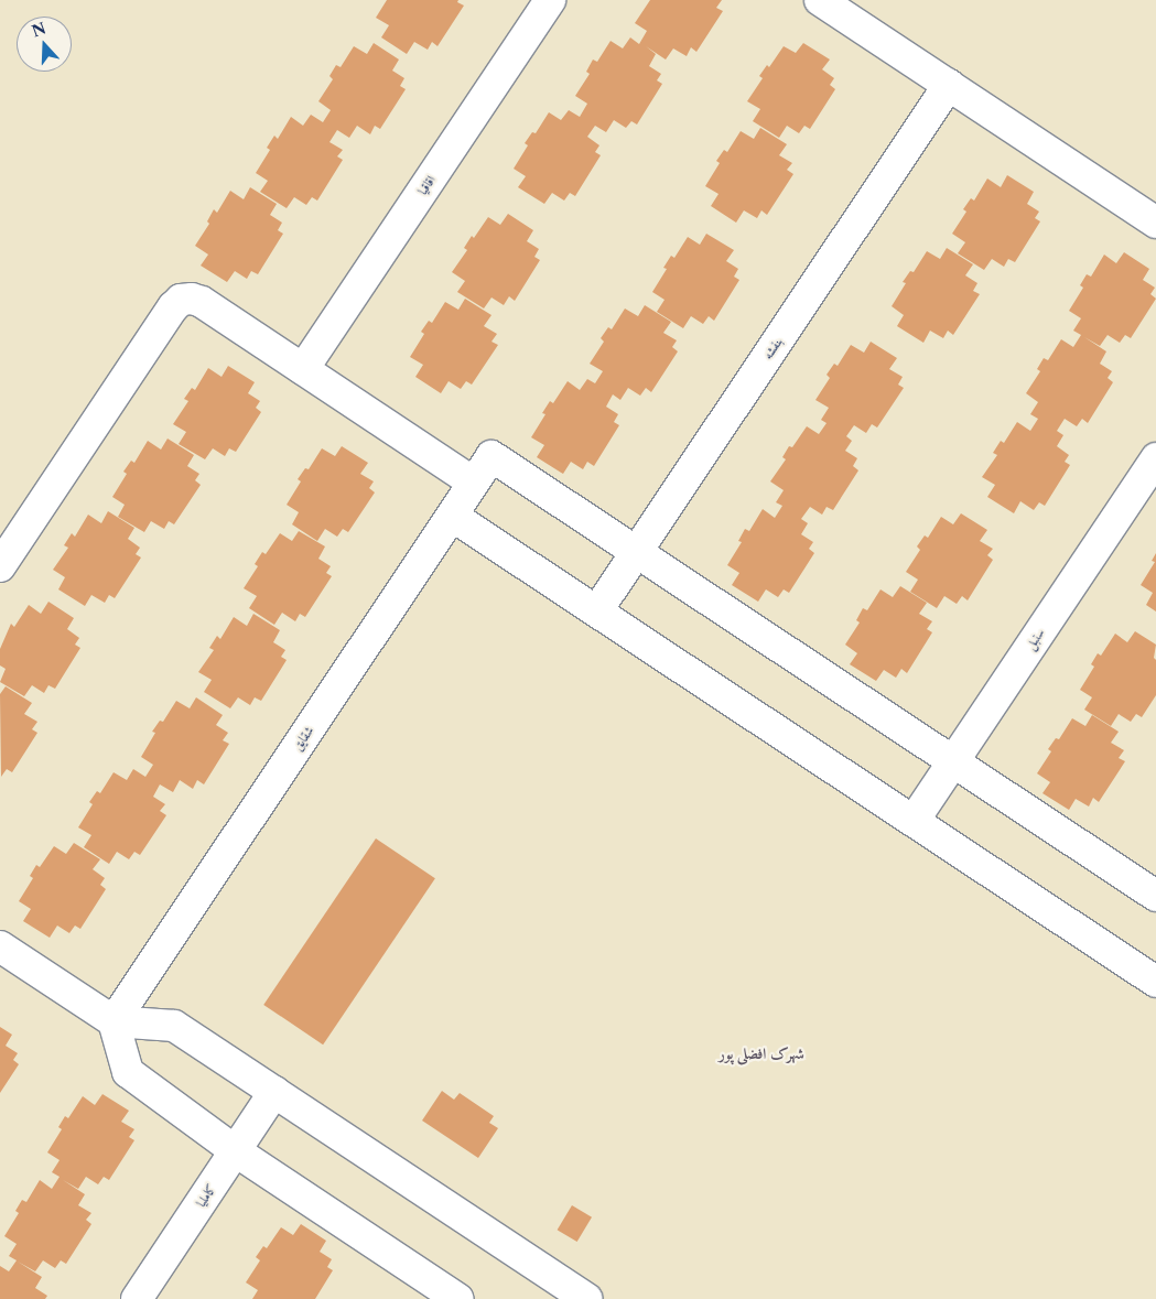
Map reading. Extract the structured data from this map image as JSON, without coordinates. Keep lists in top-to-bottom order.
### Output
{
  "streets": {
    "street": [
      "اقاقیا",
      "بنفشه",
      "سنبل",
      "شقایق",
      "کاملیا"
    ]
  },
  "crossings": [
    ["بنفشه", "شقایق"]
  ],
  "districts": ["شهرک افضلی ‌پور"],
  "north": "top"
}
